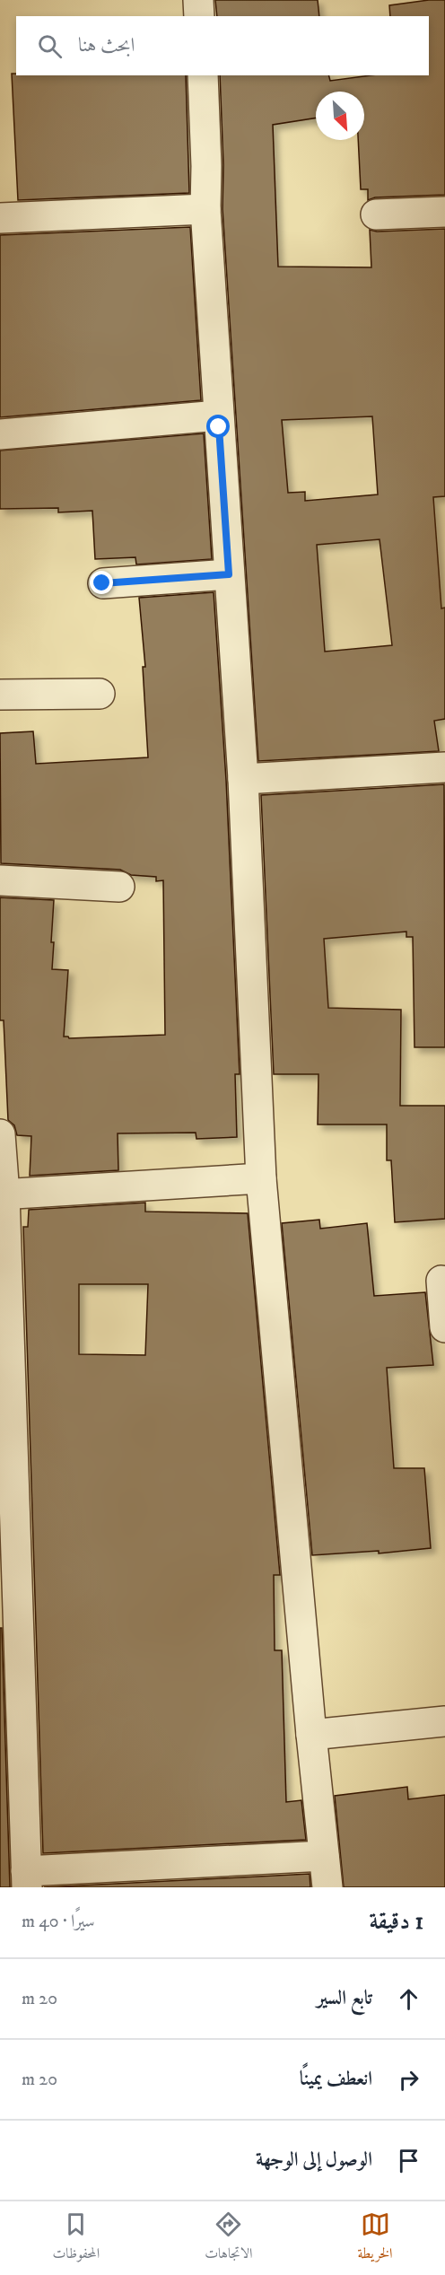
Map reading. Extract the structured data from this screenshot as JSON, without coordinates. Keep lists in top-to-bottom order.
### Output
{
  "north": "bottom right",
  "page": {
    "search": "ابحث هنا",
    "heading": ["1 دقيقة", "سيرًا · 40 m"],
    "list": [
      ["تابع السير", "20 m"],
      ["انعطف يمينًا", "20 m"],
      "الوصول إلى الوجهة"
    ],
    "nav": ["الخريطة", "الاتجاهات", "المحفوظات"]
  }
}
